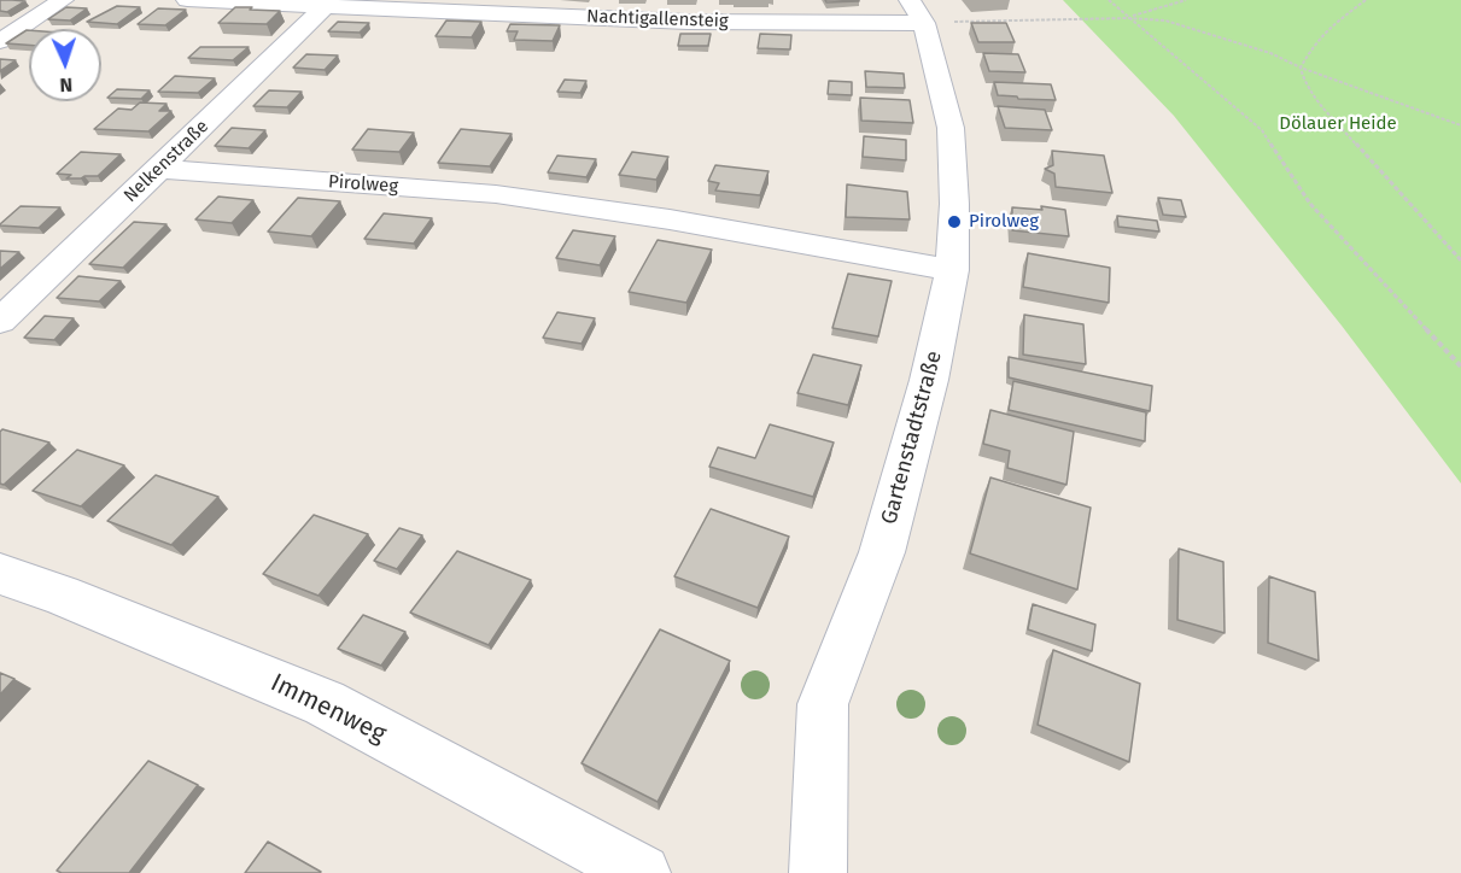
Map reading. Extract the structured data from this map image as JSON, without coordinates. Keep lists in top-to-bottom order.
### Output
{
  "streets": {
    "street": [
      "Nachtigallensteig",
      "Nelkenstraße",
      "Pirolweg",
      "Gartenstadtstraße",
      "Immenweg"
    ]
  },
  "crossings": [
    ["Nachtigallensteig", "Nelkenstraße"],
    ["Nachtigallensteig", "Gartenstadtstraße"],
    ["Nelkenstraße", "Pirolweg"],
    ["Pirolweg", "Gartenstadtstraße"]
  ],
  "parks": ["Dölauer Heide"],
  "places": ["Pirolweg"],
  "north": "bottom"
}
